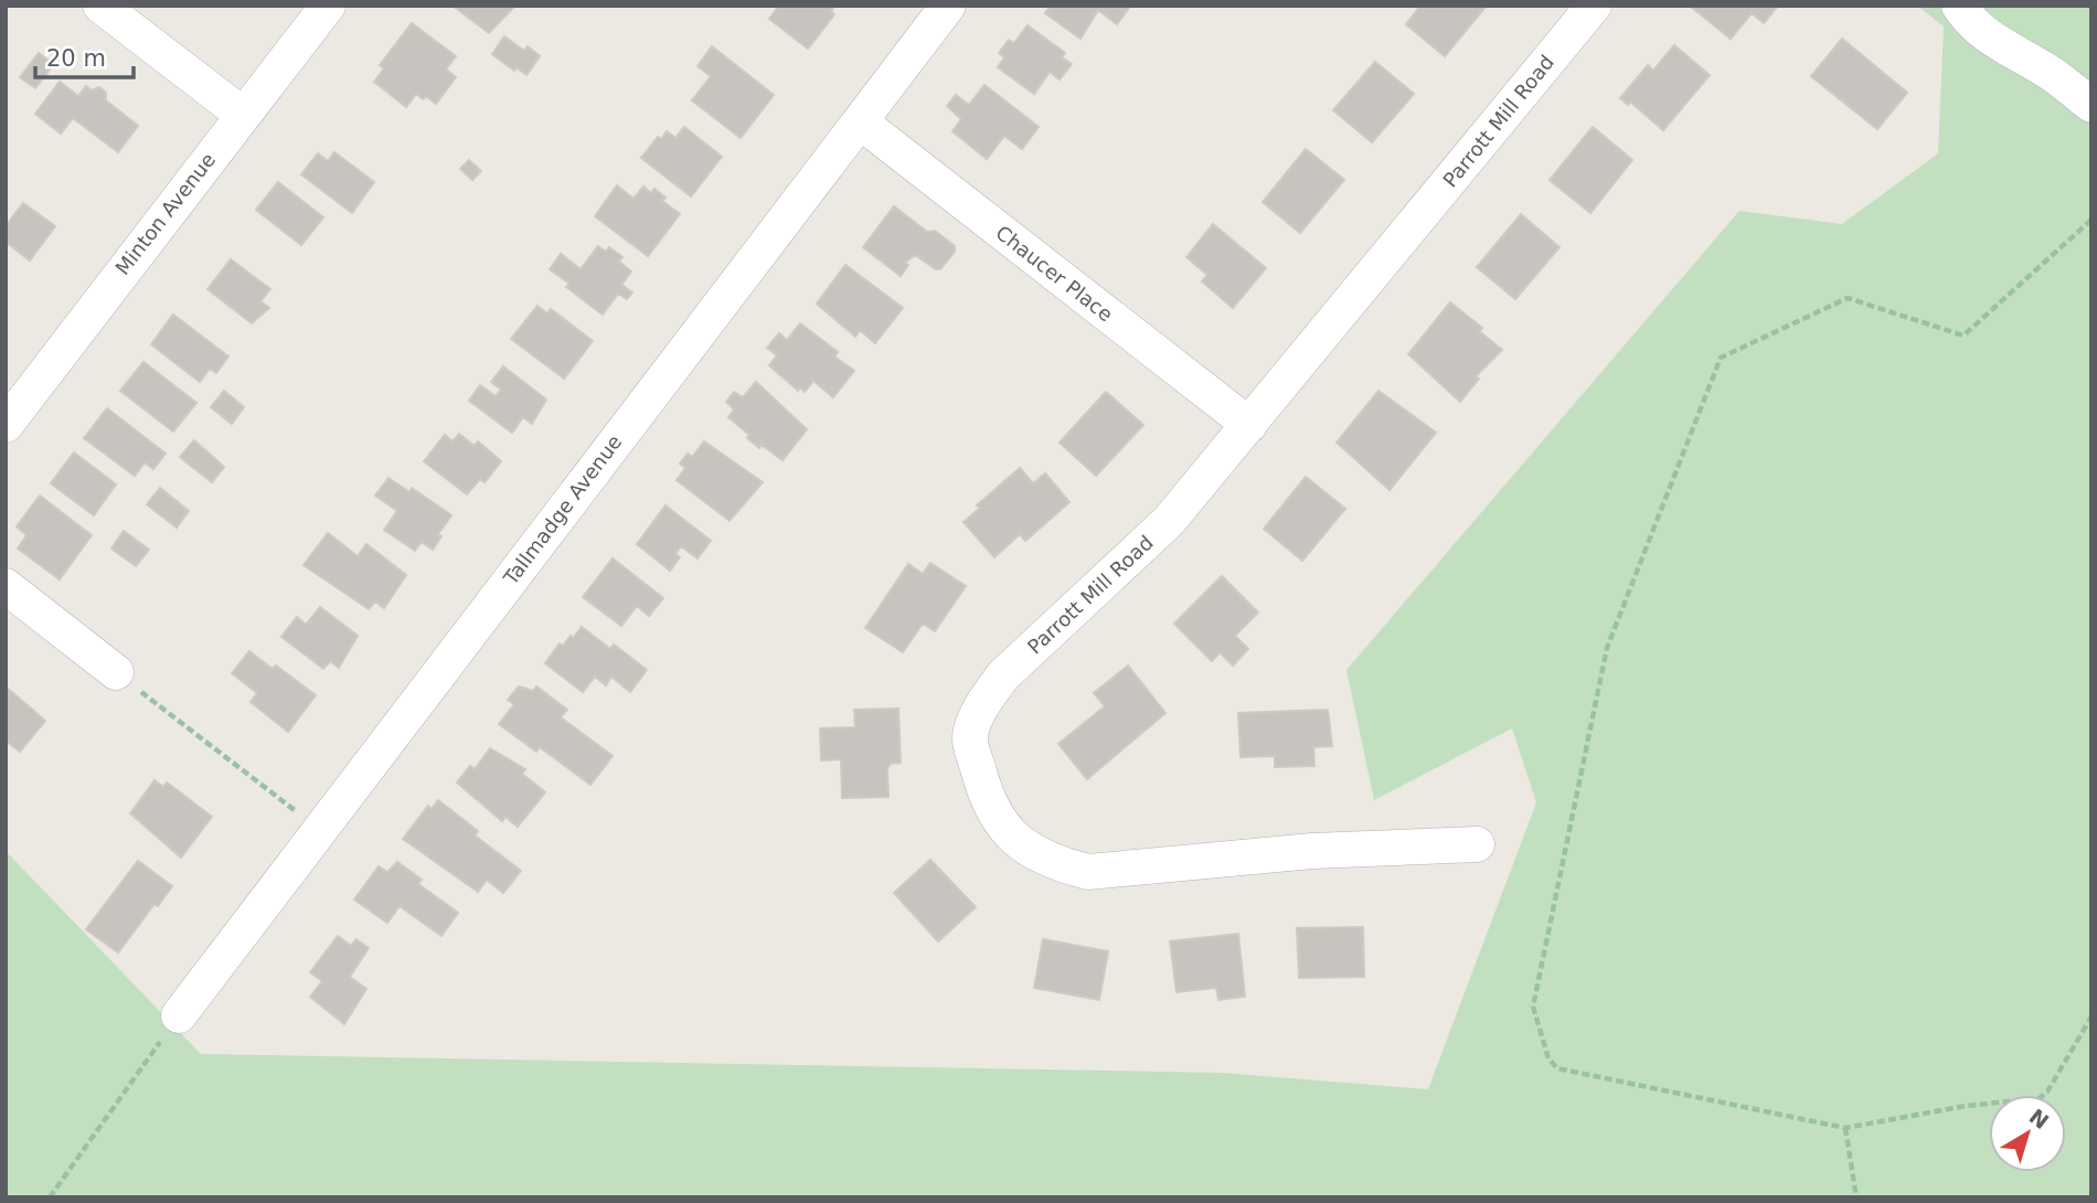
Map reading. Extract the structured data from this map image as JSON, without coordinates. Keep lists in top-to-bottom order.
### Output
{
  "streets": {
    "street": [
      "Parrott Mill Road",
      "Minton Avenue",
      "Chaucer Place",
      "Tallmadge Avenue"
    ]
  },
  "crossings": [
    ["Parrott Mill Road", "Chaucer Place"],
    ["Chaucer Place", "Tallmadge Avenue"]
  ],
  "scale_bar": "20 m",
  "north": "top right"
}
